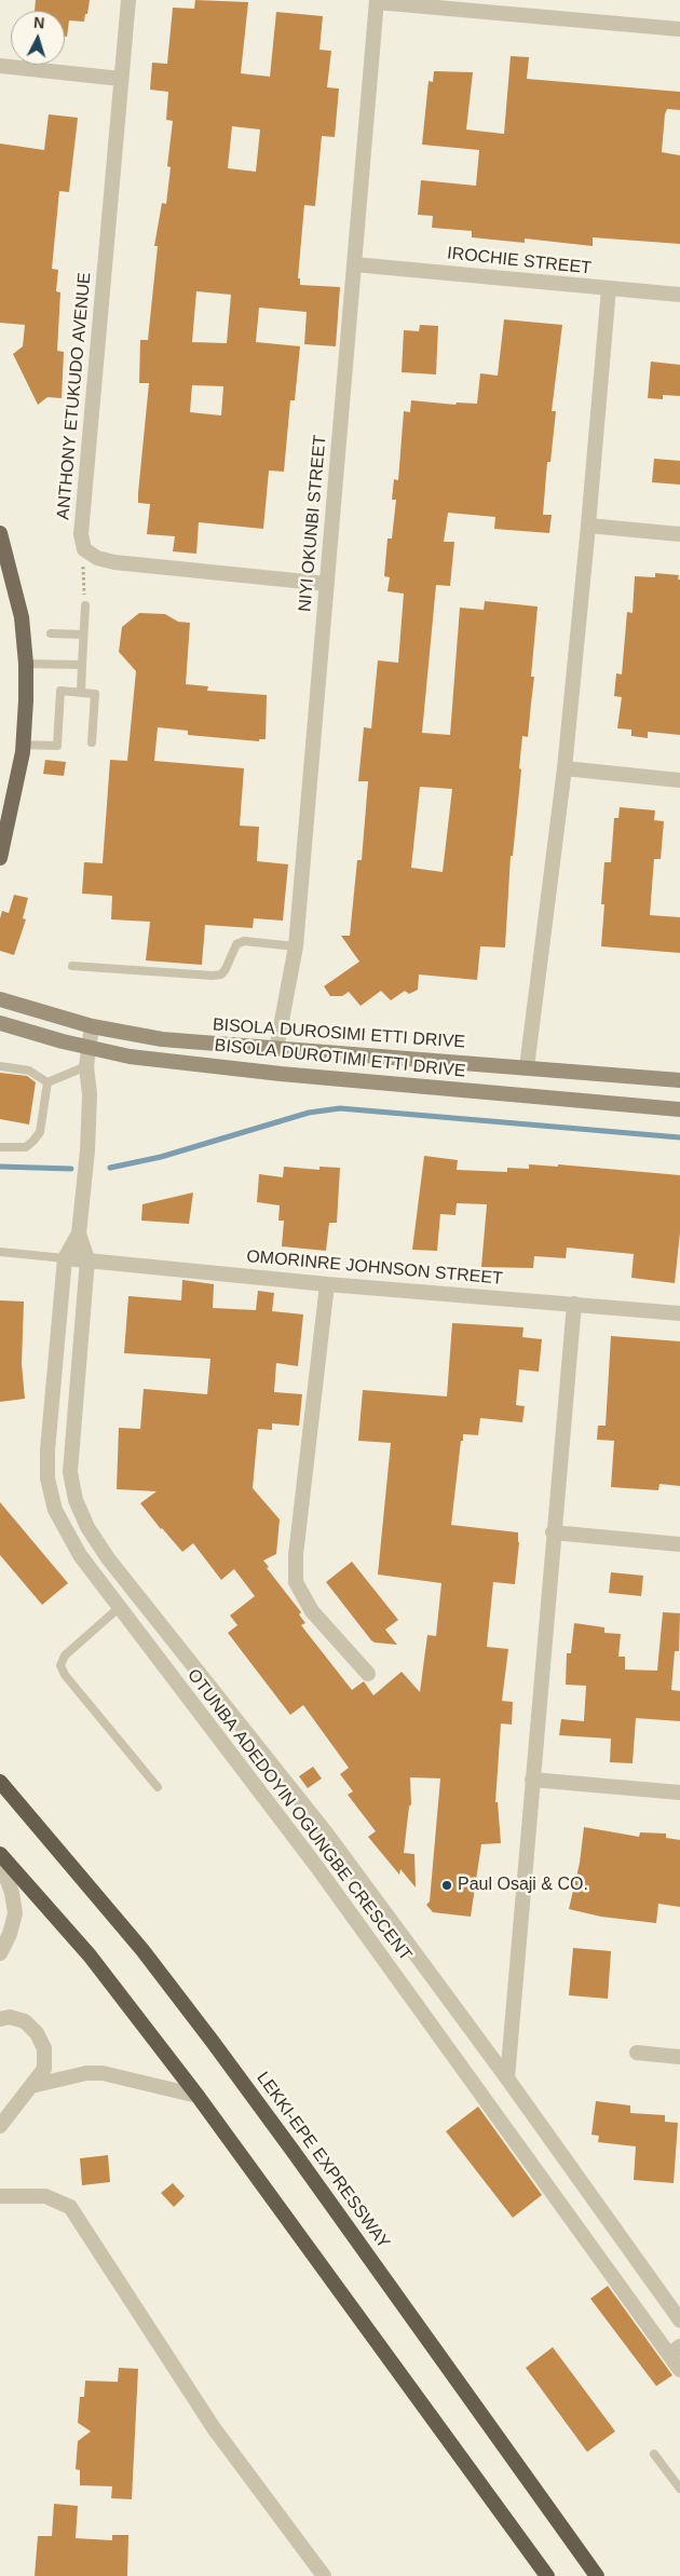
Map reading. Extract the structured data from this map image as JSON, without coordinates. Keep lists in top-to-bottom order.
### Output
{
  "streets": {
    "highway": ["LEKKI-EPE EXPRESSWAY"],
    "main road": ["BISOLA DUROSIMI ETTI DRIVE", "BISOLA DUROTIMI ETTI DRIVE"],
    "street": [
      "IROCHIE STREET",
      "ANTHONY ETUKUDO AVENUE",
      "NIYI OKUNBI STREET",
      "OMORINRE JOHNSON STREET",
      "OTUNBA ADEDOYIN OGUNGBE CRESCENT"
    ]
  },
  "crossings": [
    ["IROCHIE STREET", "NIYI OKUNBI STREET"],
    ["NIYI OKUNBI STREET", "BISOLA DUROSIMI ETTI DRIVE"],
    ["BISOLA DUROSIMI ETTI DRIVE", "OTUNBA ADEDOYIN OGUNGBE CRESCENT"],
    ["BISOLA DUROTIMI ETTI DRIVE", "OTUNBA ADEDOYIN OGUNGBE CRESCENT"],
    ["OMORINRE JOHNSON STREET", "OTUNBA ADEDOYIN OGUNGBE CRESCENT"]
  ],
  "places": ["Paul Osaji & CO."],
  "north": "top"
}
